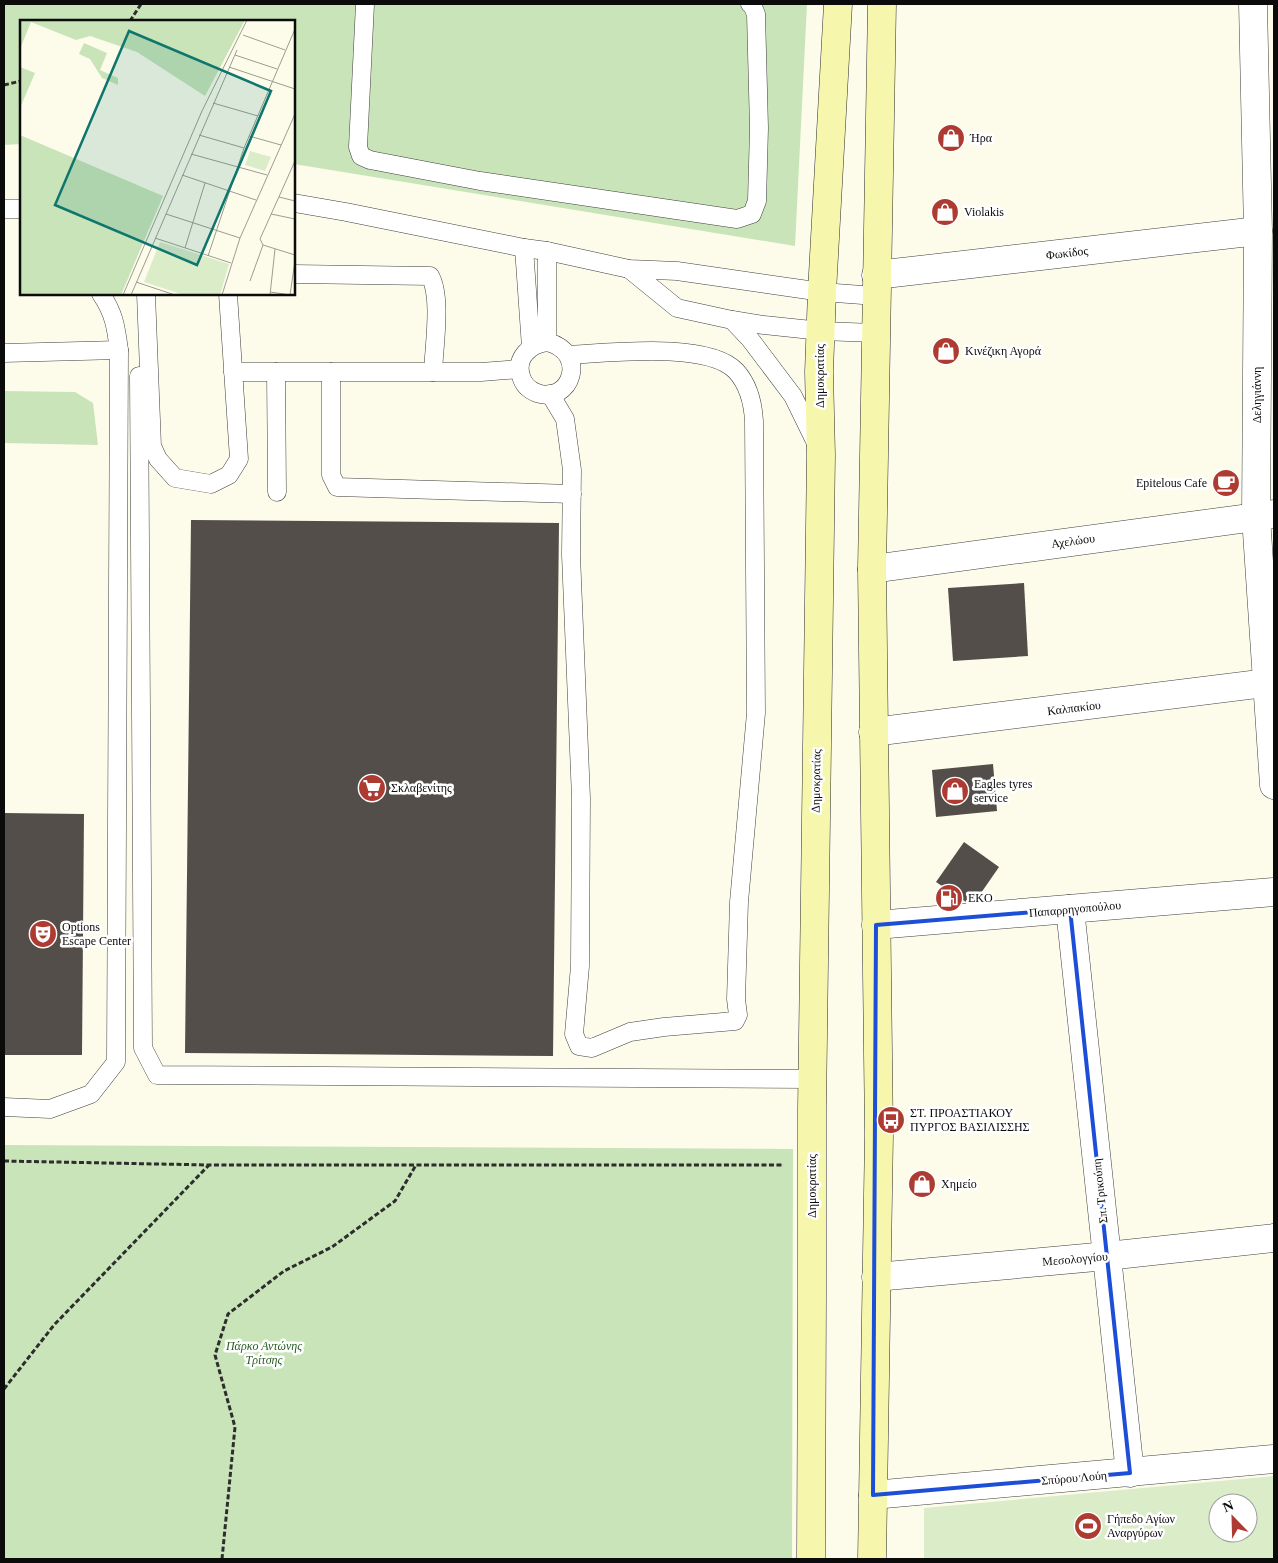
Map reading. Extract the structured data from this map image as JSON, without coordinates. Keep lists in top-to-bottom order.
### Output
{
  "streets": {
    "main road": ["Δημοκρατίας"],
    "street": [
      "Φωκίδος",
      "Δεληγιάννη",
      "Αχελώου",
      "Καλπακίου",
      "Παπαρρηγοπούλου",
      "Σπ. Τρικούπη",
      "Μεσολογγίου",
      "Σπύρου Λούη"
    ]
  },
  "crossings": [
    ["Φωκίδος", "Δεληγιάννη"],
    ["Δεληγιάννη", "Αχελώου"],
    ["Δεληγιάννη", "Καλπακίου"],
    ["Παπαρρηγοπούλου", "Σπ. Τρικούπη"],
    ["Σπ. Τρικούπη", "Μεσολογγίου"],
    ["Σπ. Τρικούπη", "Σπύρου Λούη"]
  ],
  "parks": ["Πάρκο Αντώνης Τρίτσης"],
  "places": {
    "shop": [
      "Ήρα",
      "Violakis",
      "Κινέζικη Αγορά",
      "Eagles tyres service",
      "Χημείο"
    ],
    "cafe": ["Epitelous Cafe"],
    "supermarket": ["Σκλαβενίτης"],
    "fuel station": ["EKO"],
    "theatre": ["Options Escape Center"],
    "bus stop": ["ΣΤ. ΠΡΟΑΣΤΙΑΚΟΥ ΠΥΡΓΟΣ ΒΑΣΙΛΙΣΣΗΣ"],
    "sports": ["Γήπεδο Αγίων Αναργύρων"]
  },
  "north": "top left"
}
